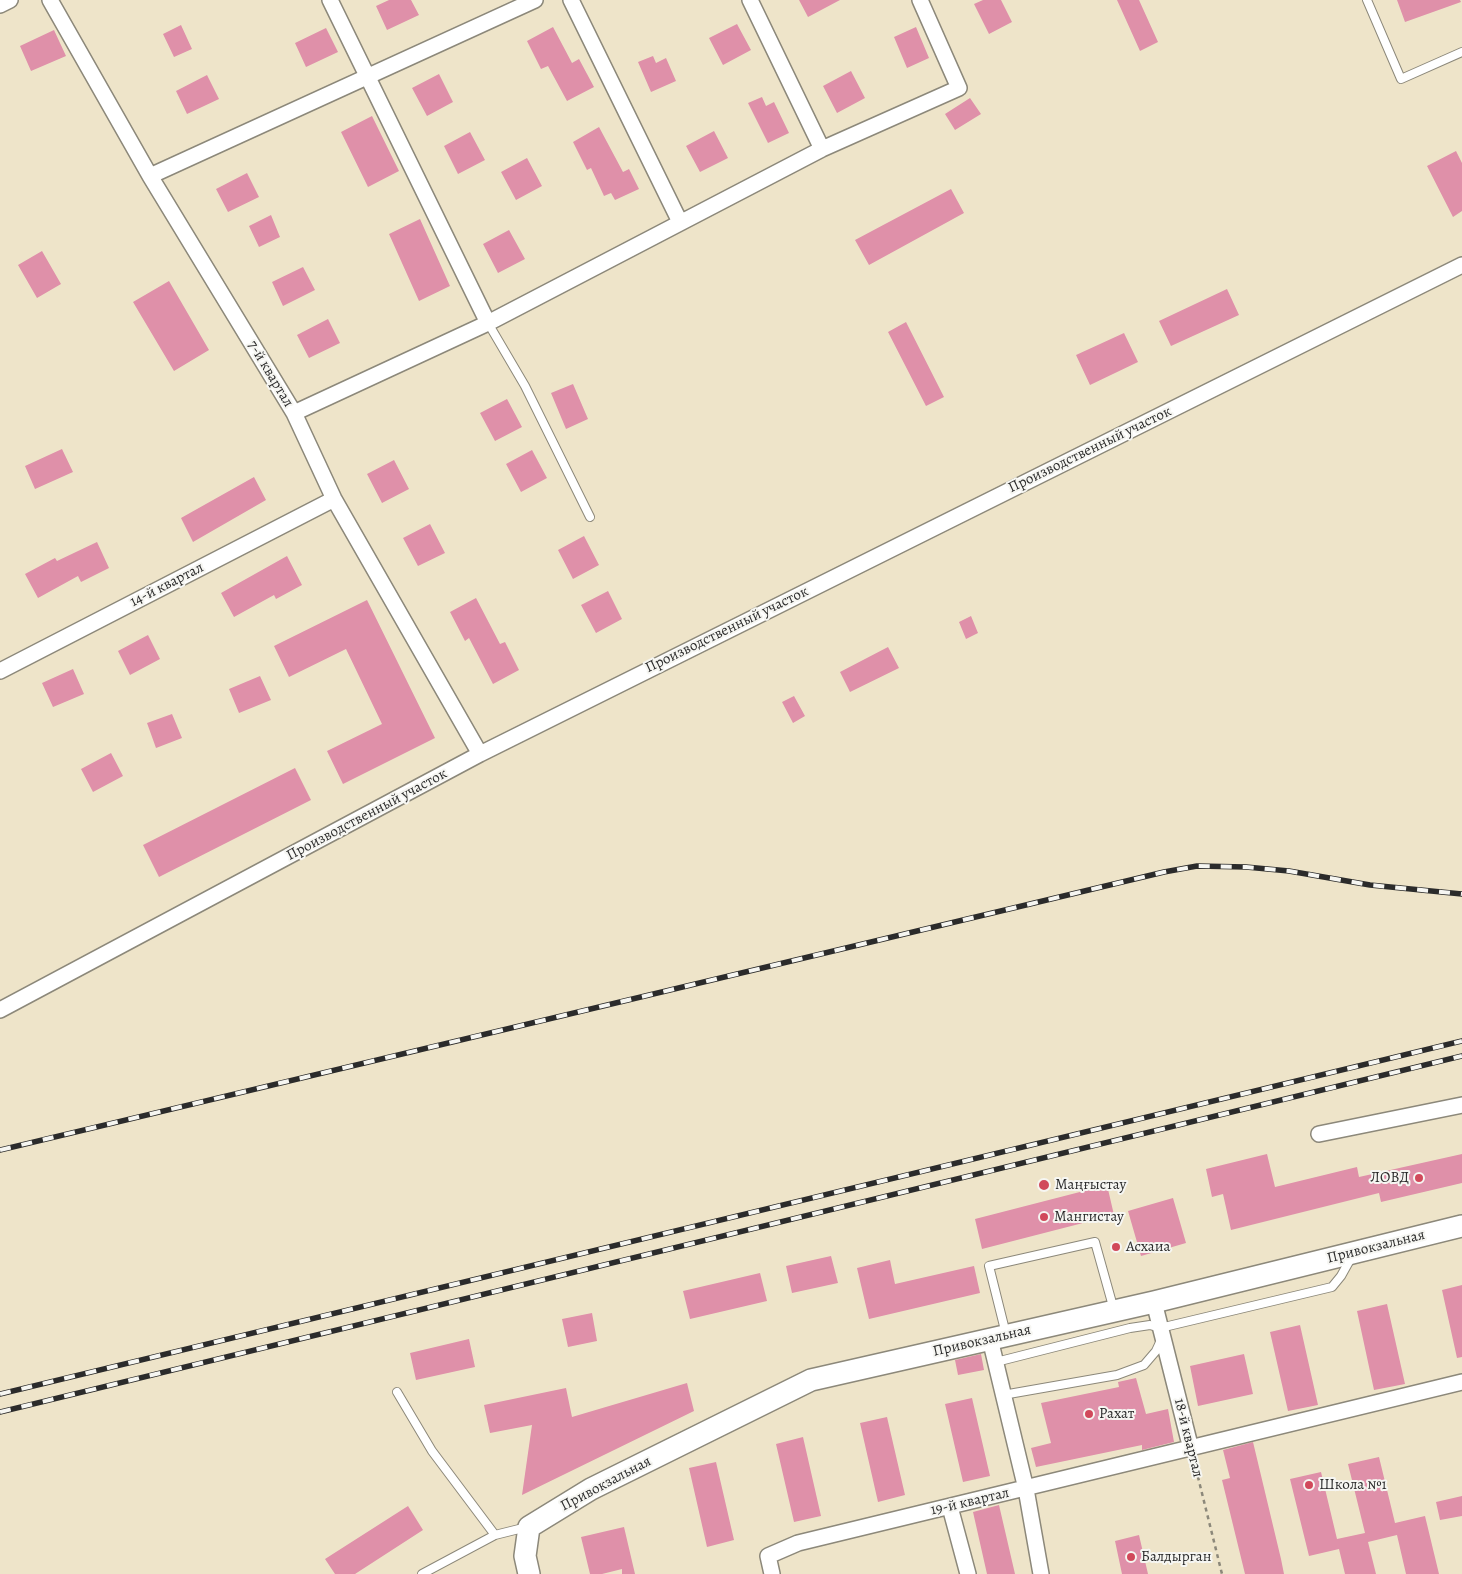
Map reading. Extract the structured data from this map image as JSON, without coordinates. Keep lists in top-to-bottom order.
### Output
{
  "streets": {
    "street": [
      "7-й квартал",
      "Производственный участок",
      "14-й квартал",
      "Привокзальная",
      "18-й квартал",
      "19-й квартал"
    ]
  },
  "crossings": [
    ["7-й квартал", "Производственный участок"],
    ["7-й квартал", "14-й квартал"],
    ["Привокзальная", "18-й квартал"],
    ["18-й квартал", "19-й квартал"]
  ],
  "places": [
    "ЛОВД",
    "Маңғыстау",
    "Мангистау",
    "Асхаиа",
    "Рахат",
    "Школа №1",
    "Балдырган"
  ]
}
